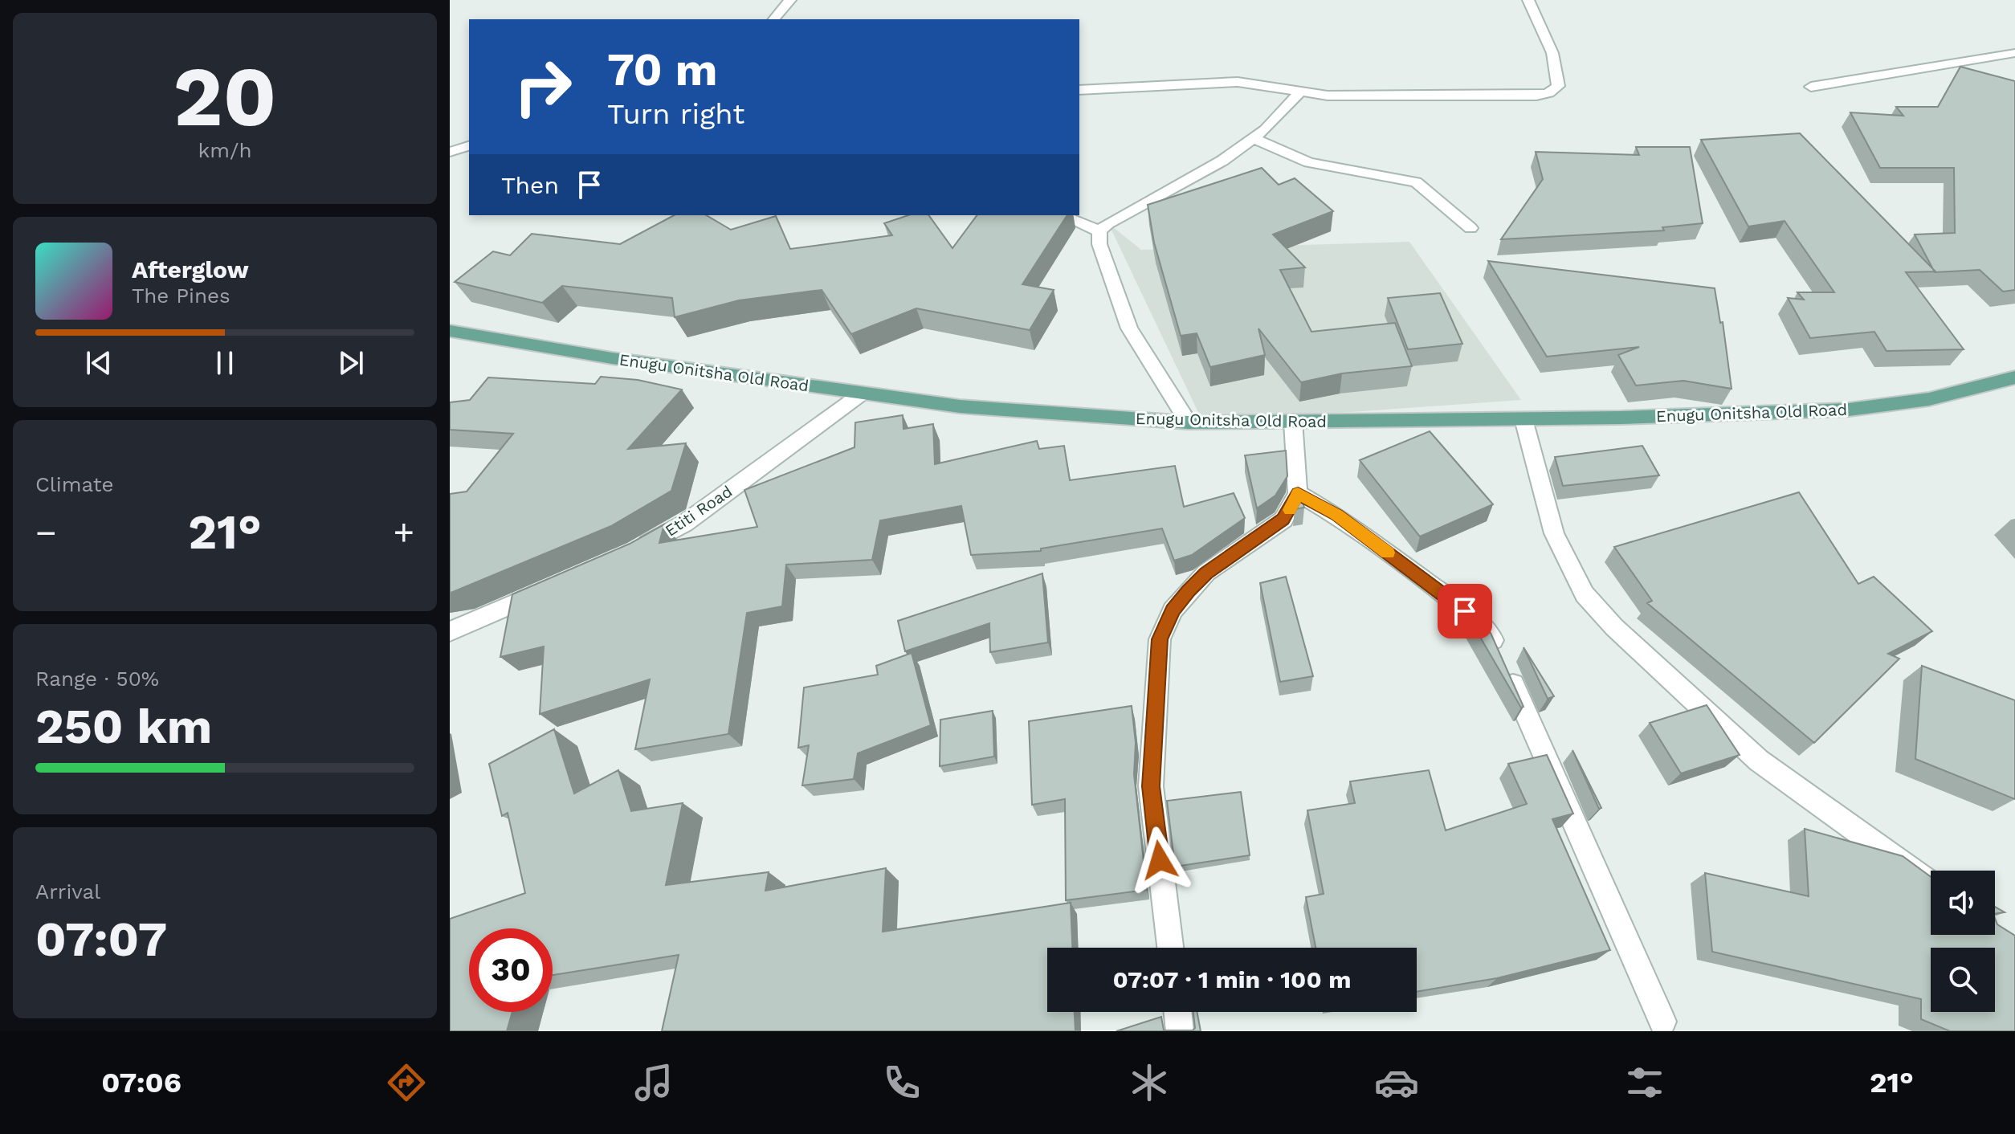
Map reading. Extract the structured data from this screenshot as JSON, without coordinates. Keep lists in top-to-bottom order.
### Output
{
  "streets": {
    "main road": ["Enugu Onitsha Old Road"],
    "street": ["Etiti Road"]
  },
  "crossings": [
    ["Enugu Onitsha Old Road", "Etiti Road"]
  ],
  "page": {
    "tile": [
      ["20", "km/h"],
      "Climate",
      ["Range · 50%", "250 km"],
      ["Arrival", "07:07"]
    ],
    "turn": ["70 m", "Turn right"],
    "then": "Then",
    "song": ["Afterglow", "The Pines"],
    "heat": ["−", "21°", "+"],
    "limit": "30",
    "trip": "07:07 · 1 min · 100 m",
    "tabs": ["07:06", "21°"]
  }
}
